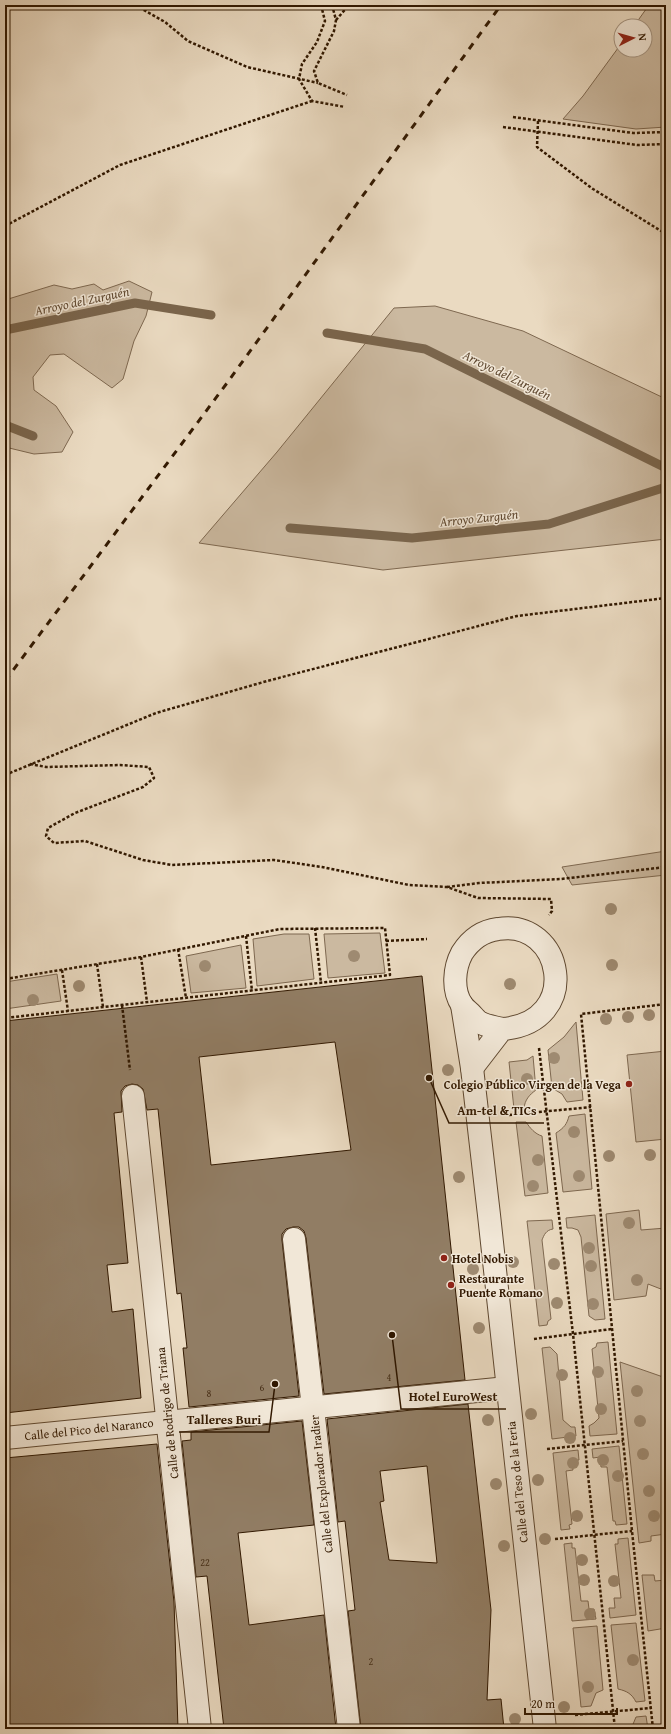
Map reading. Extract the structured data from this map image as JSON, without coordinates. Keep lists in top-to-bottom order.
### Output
{
  "streets": {
    "street": [
      "Calle de Rodrigo de Triana",
      "Calle del Pico del Naranco",
      "Calle del Teso de la Feria",
      "Calle del Explorador Iradier"
    ]
  },
  "crossings": [
    ["Calle de Rodrigo de Triana", "Calle del Pico del Naranco"],
    ["Calle del Pico del Naranco", "Calle del Teso de la Feria"],
    ["Calle del Pico del Naranco", "Calle del Explorador Iradier"]
  ],
  "water": ["Arroyo del Zurguén", "Arroyo Zurguén"],
  "places": [
    "Am-tel & TICs",
    "Colegio Público Virgen de la Vega",
    "Hotel Nobis",
    "Restaurante Puente Romano",
    "Hotel EuroWest",
    "Talleres Buri"
  ],
  "house_numbers": [
    "4",
    "6",
    "8",
    "22",
    "2"
  ],
  "scale_bar": "20 m",
  "north": "right"
}
